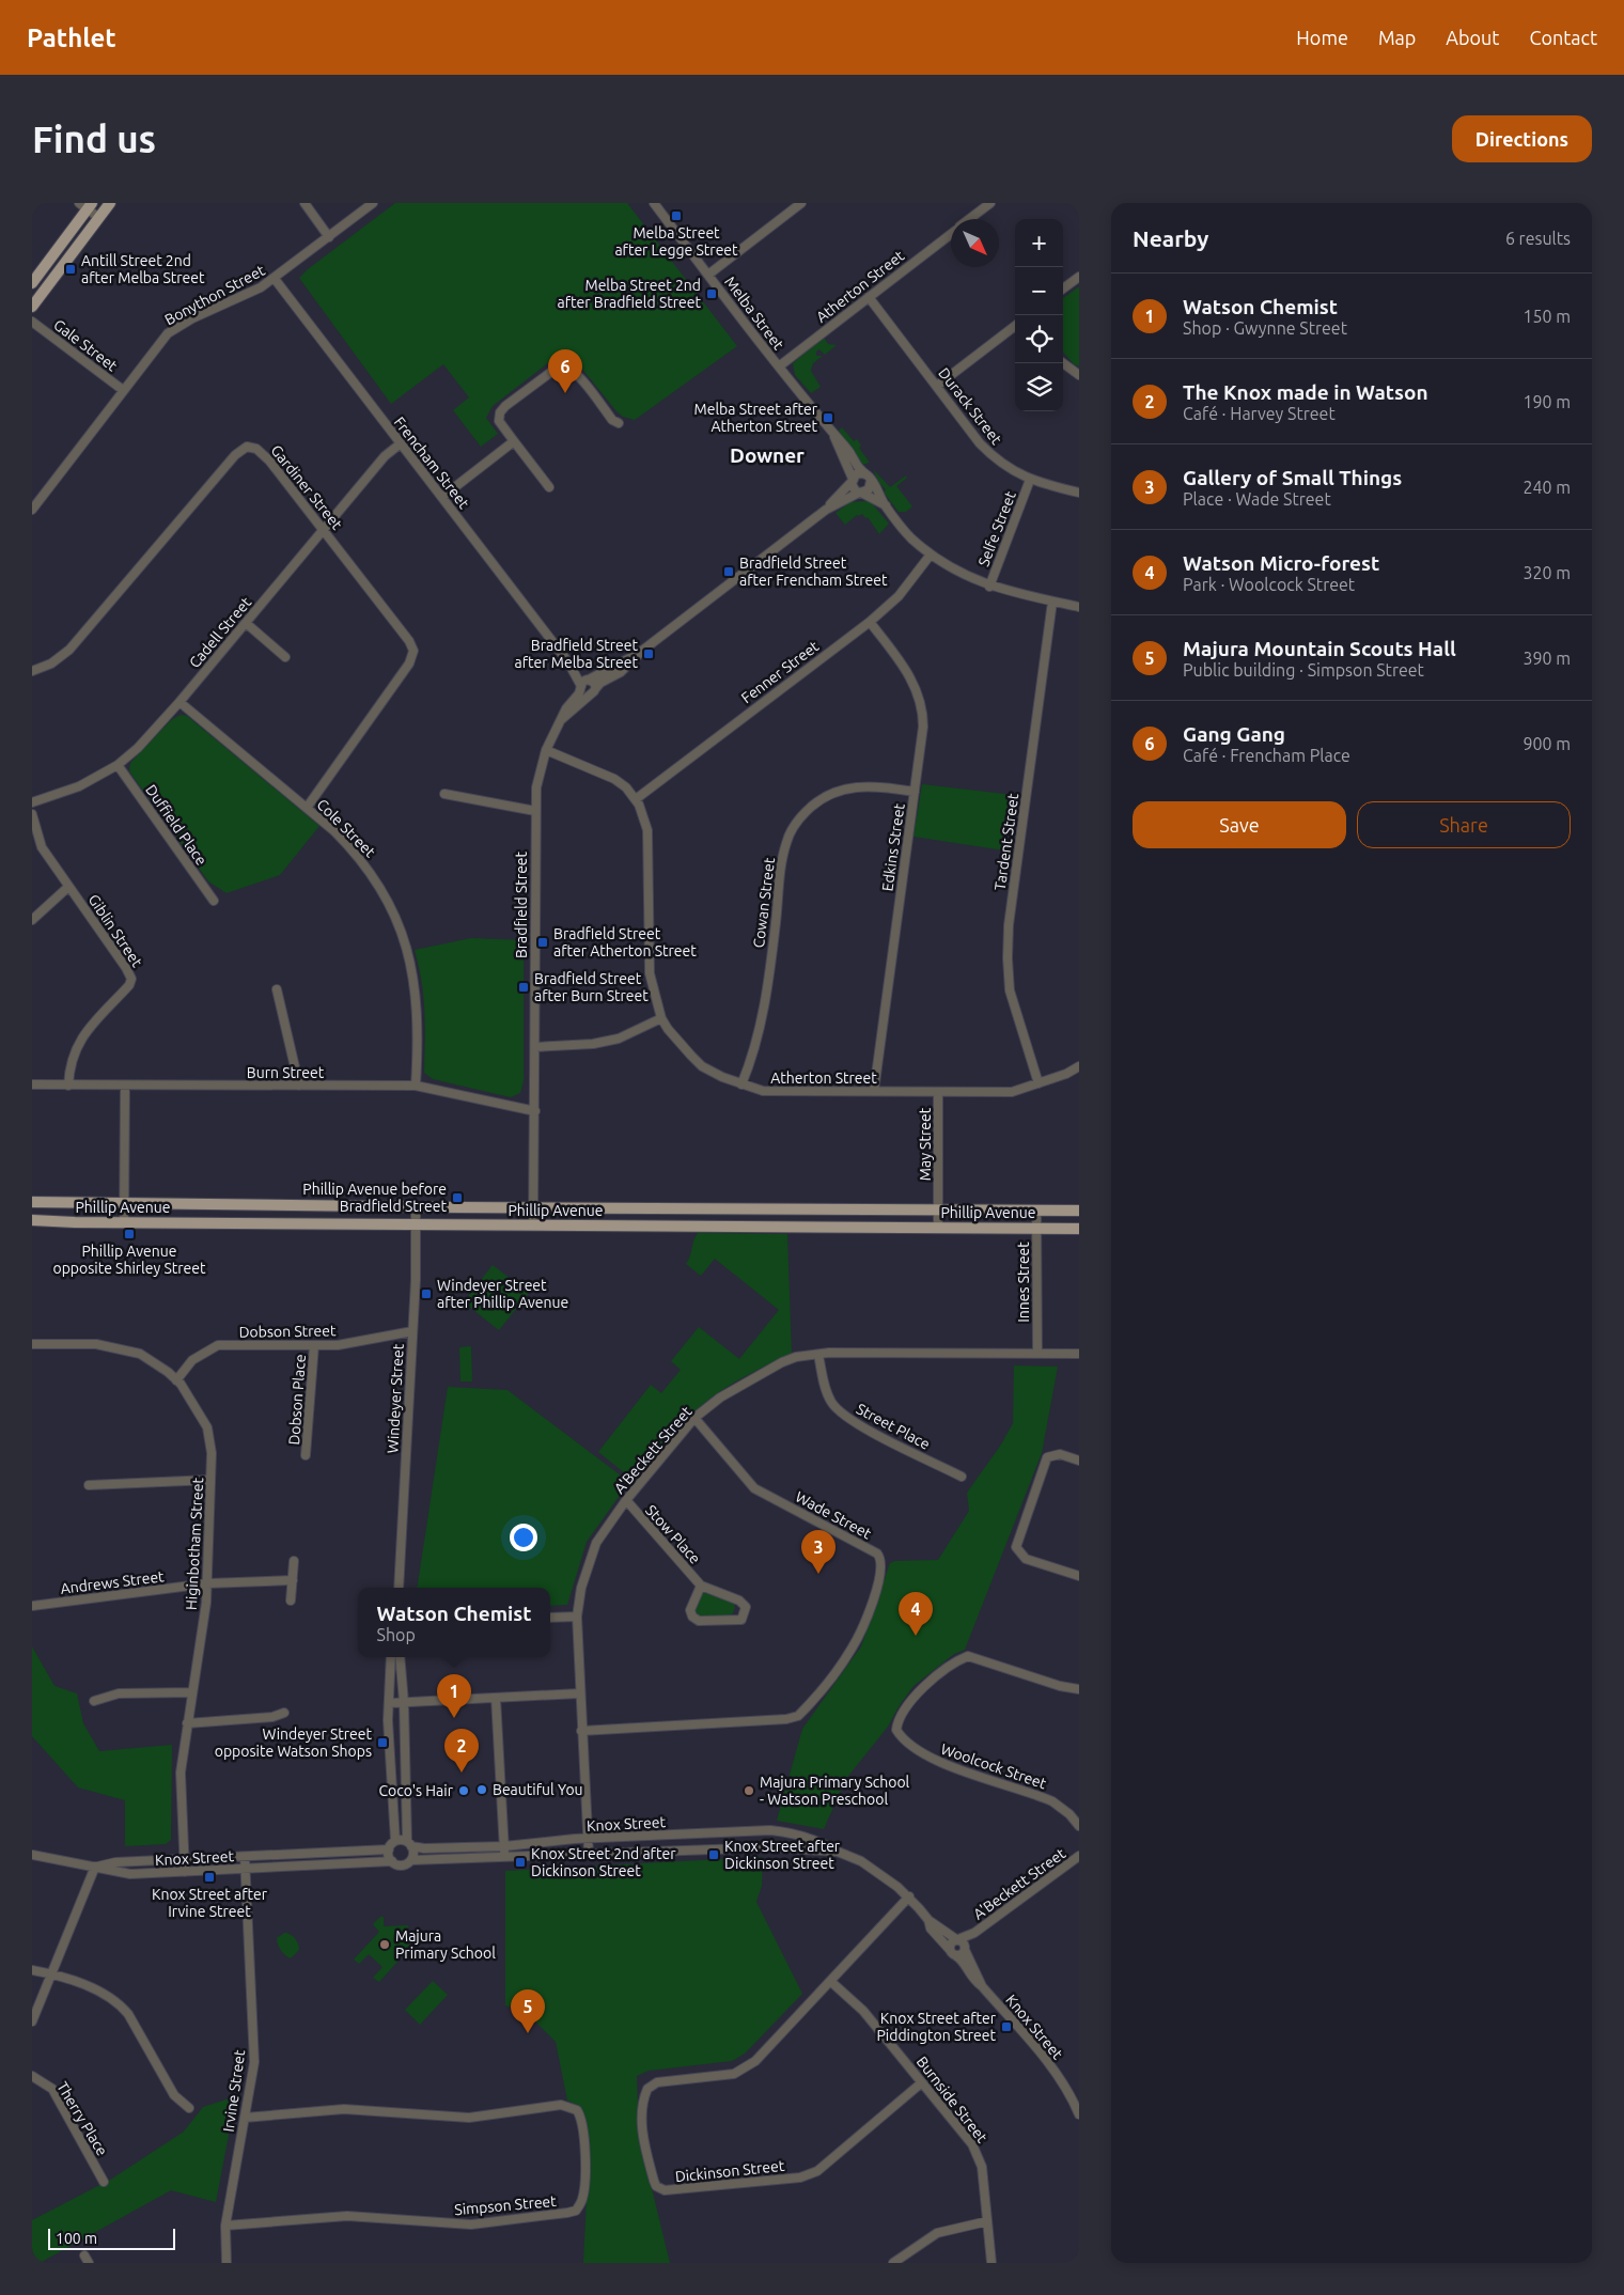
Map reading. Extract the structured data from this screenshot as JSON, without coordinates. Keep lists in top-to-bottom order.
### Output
{
  "streets": {
    "main road": ["Phillip Avenue"],
    "street": [
      "Atherton Street",
      "Bonython Street",
      "Melba Street",
      "Gale Street",
      "Durack Street",
      "Frencham Street",
      "Gardiner Street",
      "Selfe Street",
      "Cadell Street",
      "Fenner Street",
      "Duffield Place",
      "Cole Street",
      "Tardent Street",
      "Edkins Street",
      "Cowan Street",
      "Bradfield Street",
      "Giblin Street",
      "Burn Street",
      "May Street",
      "Innes Street",
      "Dobson Street",
      "Windeyer Street",
      "Dobson Place",
      "Street Place",
      "A'Beckett Street",
      "Wade Street",
      "Stow Place",
      "Higinbotham Street",
      "Andrews Street",
      "Woolcock Street",
      "Knox Street",
      "Irvine Street",
      "Burnside Street",
      "Therry Place",
      "Dickinson Street",
      "Simpson Street"
    ]
  },
  "crossings": [
    ["Atherton Street", "Melba Street"],
    ["Atherton Street", "Durack Street"],
    ["Atherton Street", "Fenner Street"],
    ["Atherton Street", "Tardent Street"],
    ["Atherton Street", "Edkins Street"],
    ["Atherton Street", "Cowan Street"],
    ["Atherton Street", "Bradfield Street"],
    ["Atherton Street", "May Street"],
    ["Bonython Street", "Gale Street"],
    ["Bonython Street", "Frencham Street"],
    ["Melba Street", "Selfe Street"],
    ["Melba Street", "Fenner Street"],
    ["Melba Street", "Tardent Street"],
    ["Melba Street", "Bradfield Street"],
    ["Durack Street", "Selfe Street"],
    ["Frencham Street", "Cadell Street"],
    ["Frencham Street", "Bradfield Street"],
    ["Gardiner Street", "Cadell Street"],
    ["Gardiner Street", "Cole Street"],
    ["Cadell Street", "Duffield Place"],
    ["Cadell Street", "Cole Street"],
    ["Fenner Street", "Edkins Street"],
    ["Cole Street", "Burn Street"],
    ["Edkins Street", "Cowan Street"],
    ["Bradfield Street", "Burn Street"],
    ["Bradfield Street", "Phillip Avenue"],
    ["Giblin Street", "Burn Street"],
    ["May Street", "Phillip Avenue"],
    ["Phillip Avenue", "Innes Street"],
    ["Phillip Avenue", "Windeyer Street"],
    ["Innes Street", "A'Beckett Street"],
    ["Dobson Street", "Windeyer Street"],
    ["Dobson Street", "Dobson Place"],
    ["Dobson Street", "Higinbotham Street"],
    ["Street Place", "A'Beckett Street"],
    ["A'Beckett Street", "Wade Street"],
    ["A'Beckett Street", "Stow Place"],
    ["A'Beckett Street", "Knox Street"],
    ["Higinbotham Street", "Andrews Street"],
    ["Higinbotham Street", "Knox Street"],
    ["Knox Street", "Irvine Street"],
    ["Knox Street", "Dickinson Street"],
    ["Irvine Street", "Simpson Street"],
    ["Burnside Street", "Dickinson Street"]
  ],
  "districts": ["Downer"],
  "places": {
    "transit": [
      "Melba Street after Legge Street",
      "Antill Street 2nd after Melba Street",
      "Melba Street 2nd after Bradfield Street",
      "Melba Street after Atherton Street",
      "Bradfield Street after Frencham Street",
      "Bradfield Street after Melba Street",
      "Bradfield Street after Atherton Street",
      "Bradfield Street after Burn Street",
      "Phillip Avenue before Bradfield Street",
      "Phillip Avenue opposite Shirley Street",
      "Windeyer Street after Phillip Avenue",
      "Windeyer Street opposite Watson Shops",
      "Knox Street after Dickinson Street",
      "Knox Street 2nd after Dickinson Street",
      "Knox Street after Irvine Street",
      "Knox Street after Piddington Street"
    ],
    "other": [
      "Beautiful You",
      "Coco's Hair",
      "Majura Primary School - Watson Preschool",
      "Majura Primary School"
    ]
  },
  "scale_bar": "100 m",
  "north": "bottom right",
  "page": {
    "header": "Pathlet",
    "nav": [
      "Home",
      "Map",
      "About",
      "Contact"
    ],
    "buttons": [
      "Directions",
      ["Save", "Share"]
    ],
    "title": "Find us",
    "heading": ["Nearby", "6 results"],
    "map_buttons": ["+", "−"],
    "list": [
      {
        "mark": "1",
        "name": "Watson Chemist",
        "note": "Shop · Gwynne Street",
        "value": "150 m"
      },
      {
        "mark": "2",
        "name": "The Knox made in Watson",
        "note": "Café · Harvey Street",
        "value": "190 m"
      },
      {
        "mark": "3",
        "name": "Gallery of Small Things",
        "note": "Place · Wade Street",
        "value": "240 m"
      },
      {
        "mark": "4",
        "name": "Watson Micro-forest",
        "note": "Park · Woolcock Street",
        "value": "320 m"
      },
      {
        "mark": "5",
        "name": "Majura Mountain Scouts Hall",
        "note": "Public building · Simpson Street",
        "value": "390 m"
      },
      {
        "mark": "6",
        "name": "Gang Gang",
        "note": "Café · Frencham Place",
        "value": "900 m"
      }
    ],
    "pins": [
      "6",
      "3",
      "4",
      "1",
      "2",
      "5"
    ],
    "popup": ["Watson Chemist", "Shop"],
    "scale": "100 m"
  }
}
